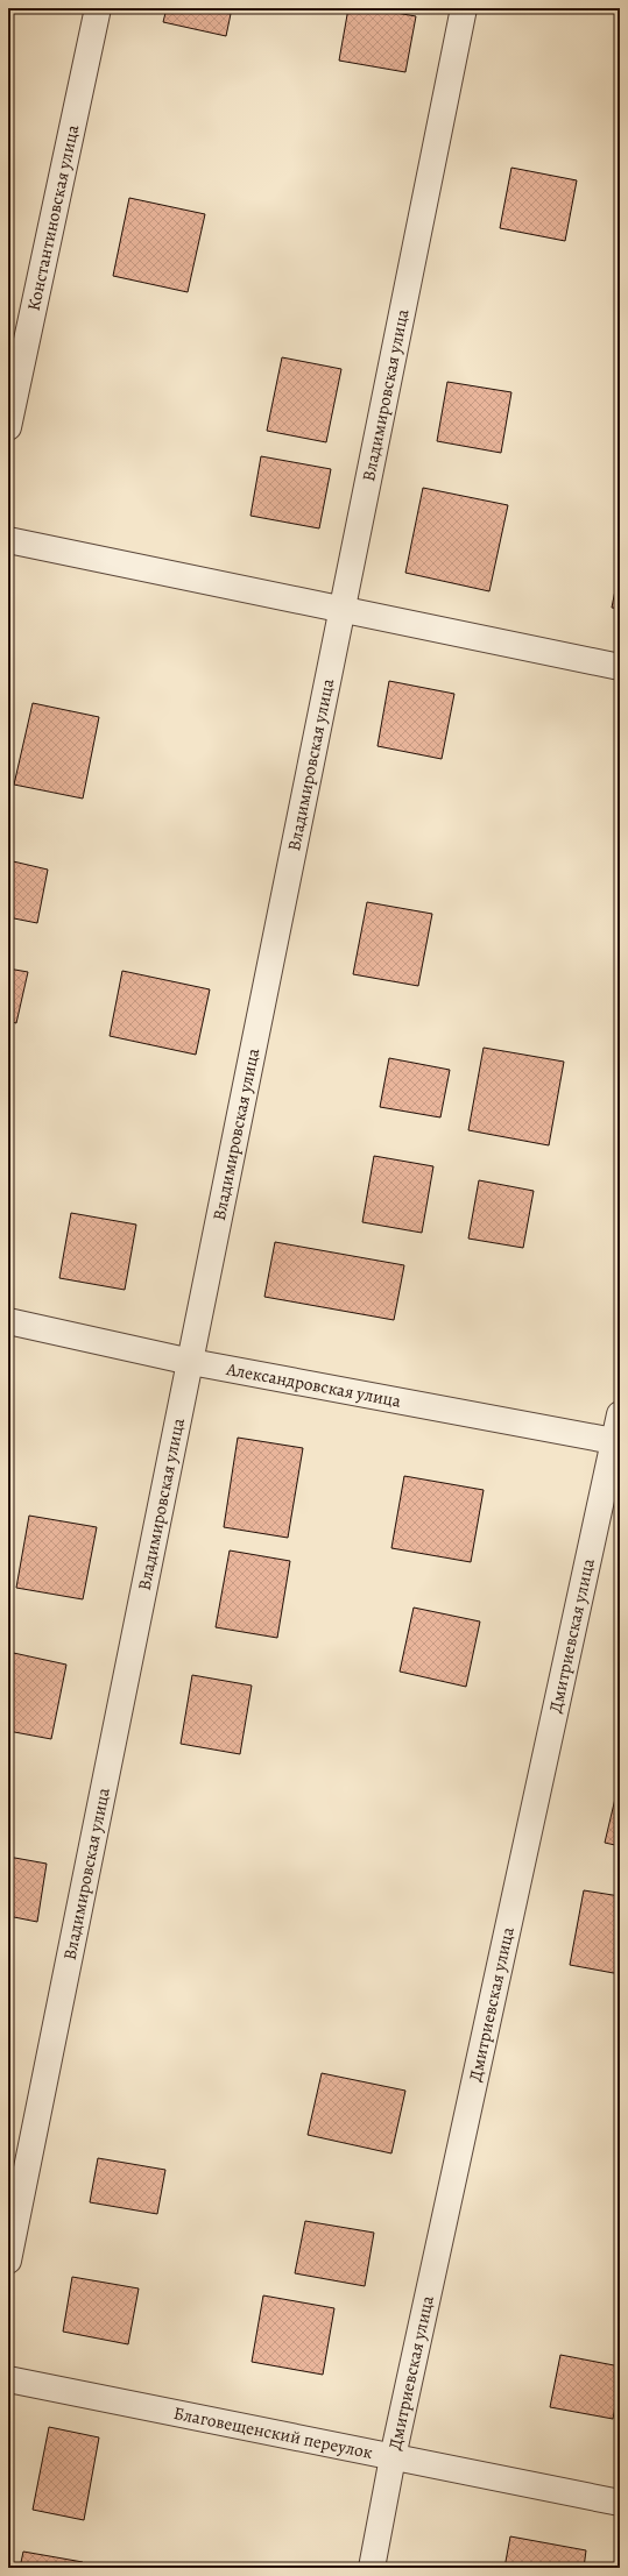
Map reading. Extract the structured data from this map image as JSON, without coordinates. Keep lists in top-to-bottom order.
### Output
{
  "streets": {
    "street": [
      "Константиновская улица",
      "Владимировская улица",
      "Александровская улица",
      "Дмитриевская улица",
      "Благовещенский переулок"
    ]
  },
  "crossings": [
    ["Владимировская улица", "Александровская улица"],
    ["Александровская улица", "Дмитриевская улица"],
    ["Дмитриевская улица", "Благовещенский переулок"]
  ]
}
